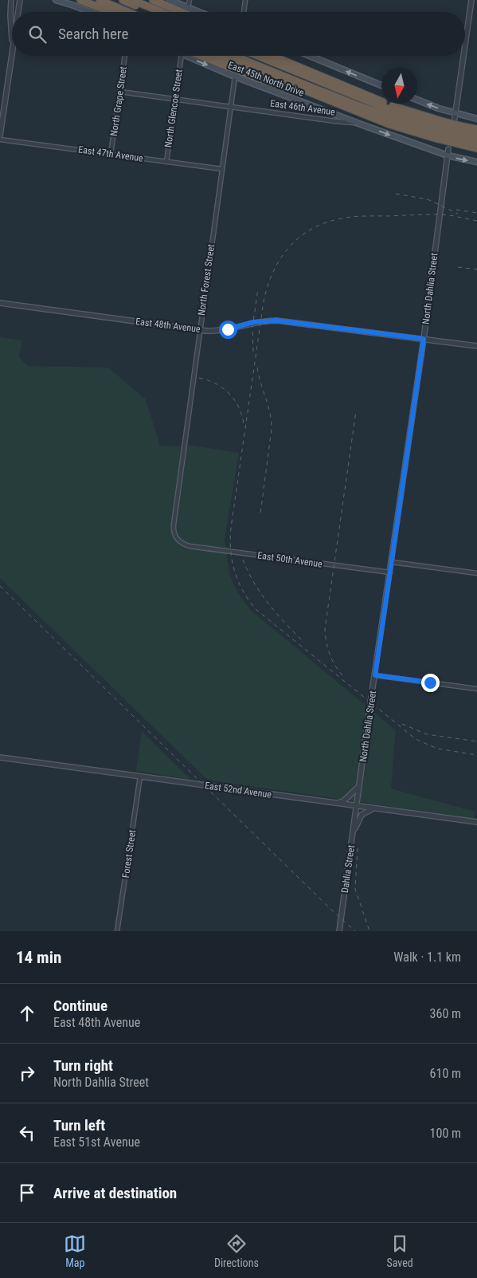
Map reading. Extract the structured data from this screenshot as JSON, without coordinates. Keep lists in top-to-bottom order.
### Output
{
  "streets": {
    "main road": ["East 45th North Drive", "East 46th Avenue"],
    "street": [
      "North Grape Street",
      "North Glencoe Street",
      "East 47th Avenue",
      "North Forest Street",
      "North Dahlia Street",
      "East 48th Avenue",
      "East 50th Avenue",
      "East 52nd Avenue",
      "Forest Street",
      "Dahlia Street"
    ]
  },
  "crossings": [
    ["East 45th North Drive", "East 46th Avenue"],
    ["East 45th North Drive", "North Forest Street"],
    ["North Grape Street", "East 46th Avenue"],
    ["North Grape Street", "East 47th Avenue"],
    ["East 46th Avenue", "North Glencoe Street"],
    ["East 46th Avenue", "North Forest Street"],
    ["East 46th Avenue", "North Dahlia Street"],
    ["North Glencoe Street", "East 47th Avenue"],
    ["East 47th Avenue", "North Forest Street"],
    ["North Forest Street", "East 48th Avenue"],
    ["North Forest Street", "East 50th Avenue"],
    ["North Dahlia Street", "East 48th Avenue"],
    ["North Dahlia Street", "East 50th Avenue"],
    ["North Dahlia Street", "East 52nd Avenue"],
    ["North Dahlia Street", "Dahlia Street"],
    ["East 52nd Avenue", "Forest Street"],
    ["East 52nd Avenue", "Dahlia Street"]
  ],
  "north": "bottom",
  "page": {
    "search": "Search here",
    "heading": ["14 min", "Walk · 1.1 km"],
    "list": [
      ["Continue", "East 48th Avenue", "360 m"],
      ["Turn right", "North Dahlia Street", "610 m"],
      ["Turn left", "East 51st Avenue", "100 m"],
      "Arrive at destination"
    ],
    "nav": ["Map", "Directions", "Saved"]
  }
}
